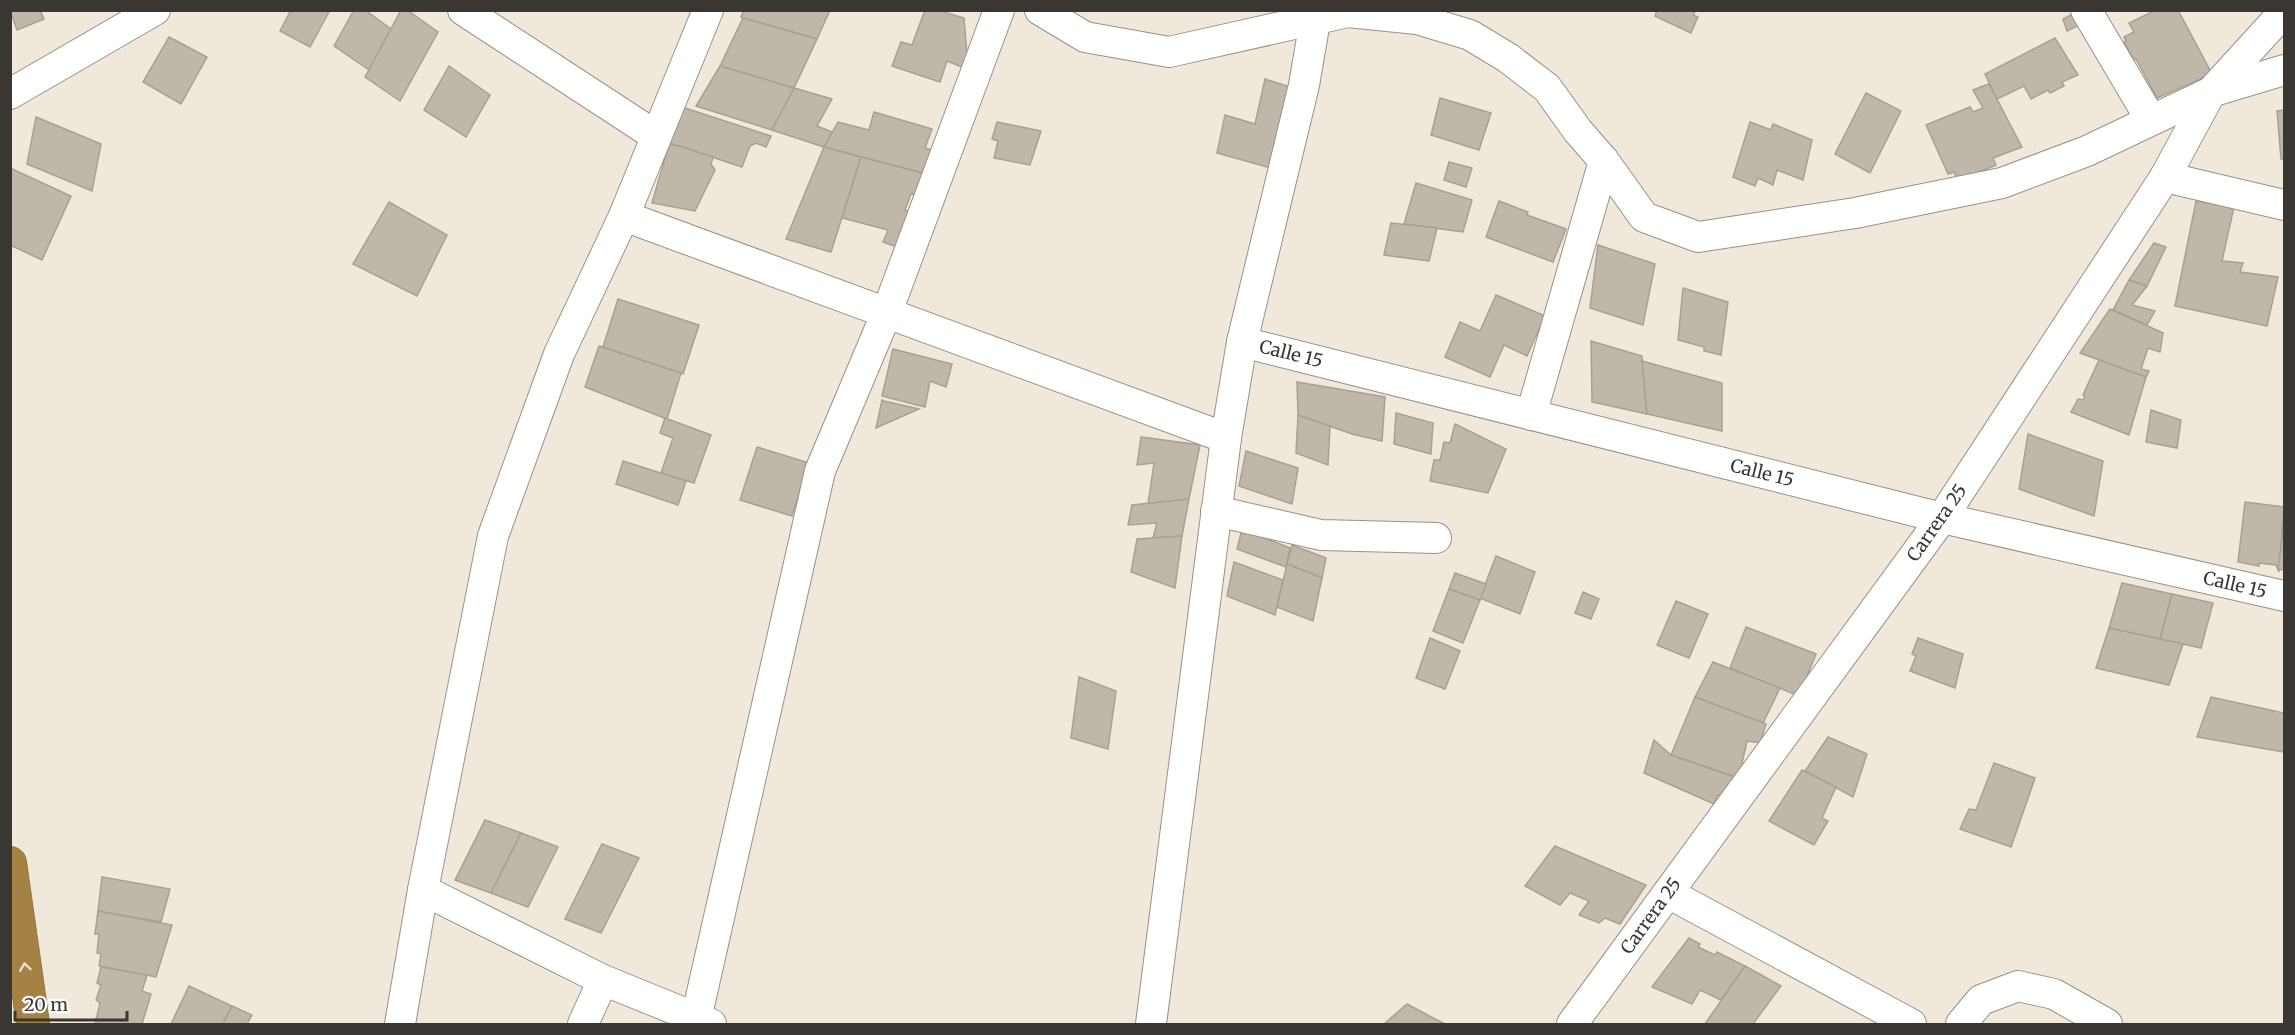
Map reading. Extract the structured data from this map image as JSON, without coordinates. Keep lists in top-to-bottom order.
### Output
{
  "streets": {
    "street": ["Calle 15", "Carrera 25"]
  },
  "crossings": [
    ["Calle 15", "Carrera 25"]
  ],
  "scale_bar": "20 m"
}
